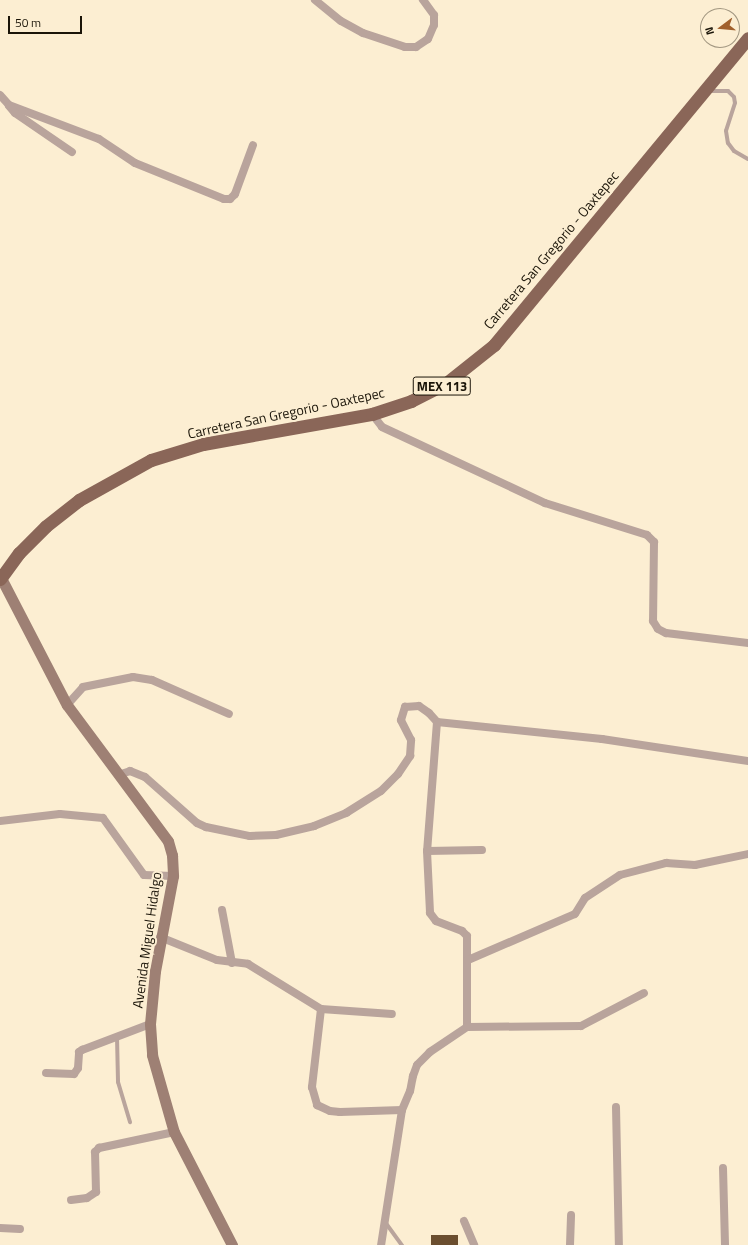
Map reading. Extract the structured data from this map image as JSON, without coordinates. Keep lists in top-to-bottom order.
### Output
{
  "streets": {
    "main road": ["Carretera San Gregorio - Oaxtepec", "MEX 113", "Avenida Miguel Hidalgo"]
  },
  "crossings": [
    ["Carretera San Gregorio - Oaxtepec", "Avenida Miguel Hidalgo"]
  ],
  "scale_bar": "50 m",
  "north": "left"
}
